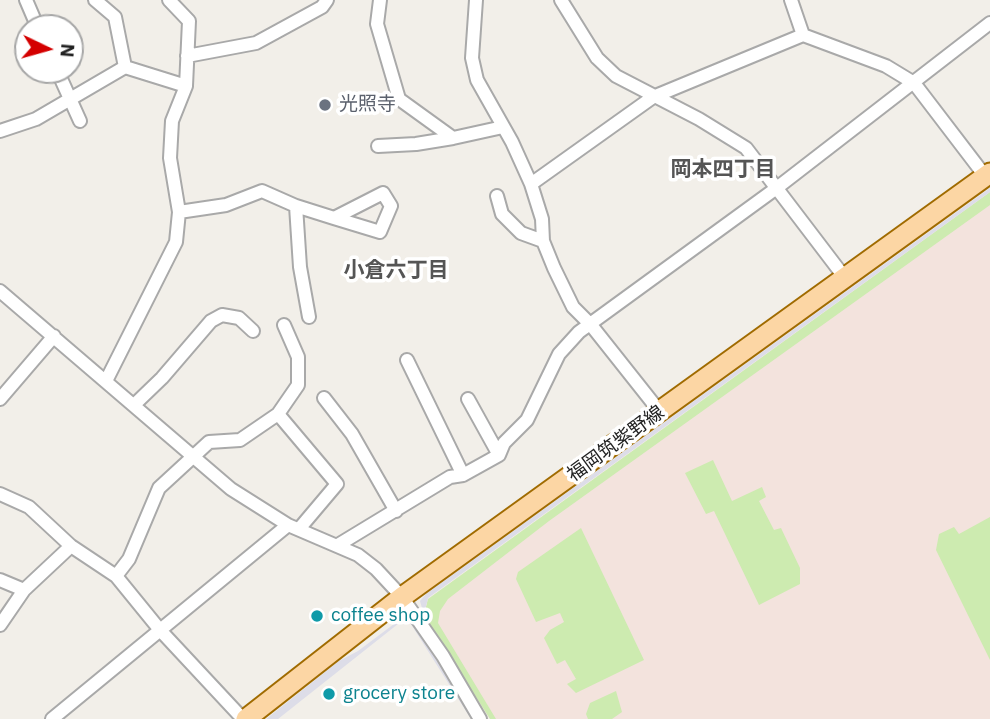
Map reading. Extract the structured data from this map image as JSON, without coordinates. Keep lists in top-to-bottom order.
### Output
{
  "streets": {
    "main road": ["福岡筑紫野線"]
  },
  "districts": ["岡本四丁目", "小倉六丁目"],
  "places": ["光照寺", "coffee shop", "grocery store"],
  "north": "right"
}
